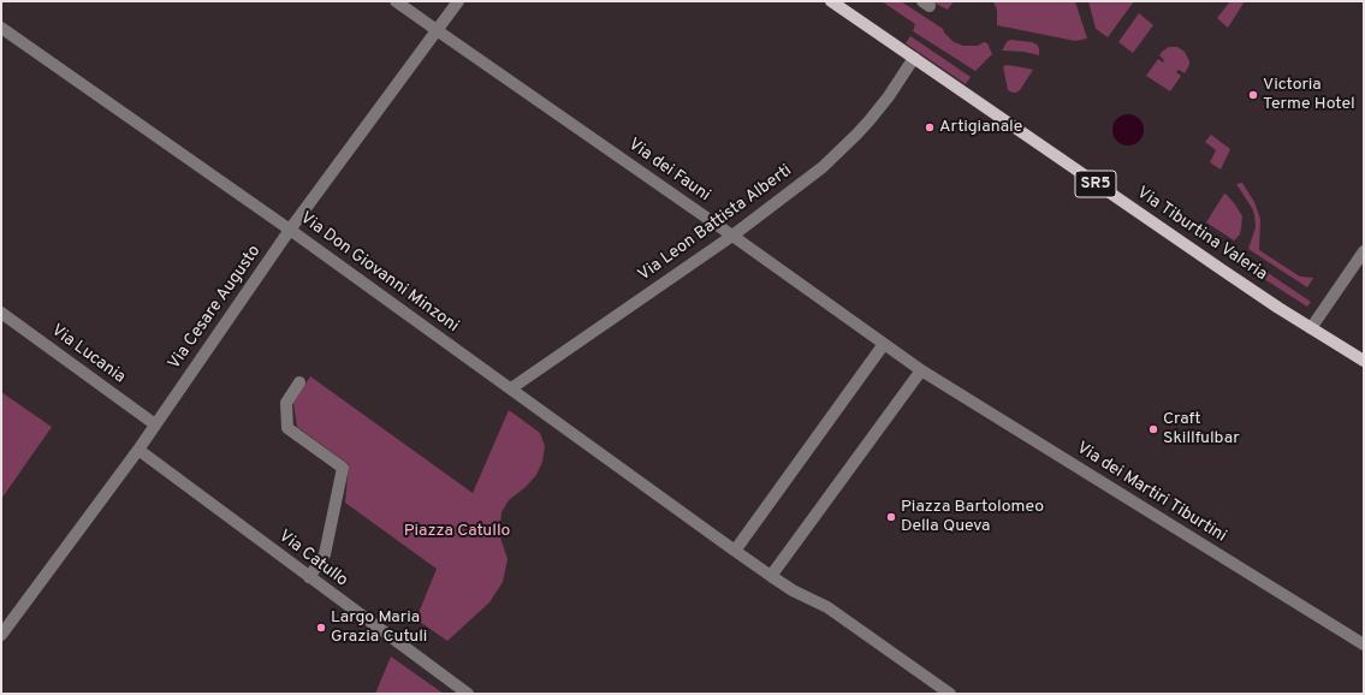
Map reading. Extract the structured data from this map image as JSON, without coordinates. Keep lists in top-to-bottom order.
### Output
{
  "streets": {
    "main road": ["SR5", "Via Tiburtina Valeria"],
    "street": [
      "Via dei Fauni",
      "Via Leon Battista Alberti",
      "Via Don Giovanni Minzoni",
      "Via Cesare Augusto",
      "Via Lucania",
      "Via dei Martiri Tiburtini",
      "Via Catullo"
    ]
  },
  "crossings": [
    ["Via dei Fauni", "Via Leon Battista Alberti"],
    ["Via dei Fauni", "Via Cesare Augusto"],
    ["Via dei Fauni", "Via dei Martiri Tiburtini"],
    ["Via Leon Battista Alberti", "Via Tiburtina Valeria"],
    ["Via Leon Battista Alberti", "Via Don Giovanni Minzoni"],
    ["Via Don Giovanni Minzoni", "Via Cesare Augusto"],
    ["Via Cesare Augusto", "Via Lucania"],
    ["Via Cesare Augusto", "Via Catullo"]
  ],
  "parks": ["Piazza Catullo"],
  "places": [
    "Victoria Terme Hotel",
    "Artigianale",
    "Craft Skillfulbar",
    "Piazza Bartolomeo Della Queva",
    "Largo Maria Grazia Cutuli"
  ]
}
